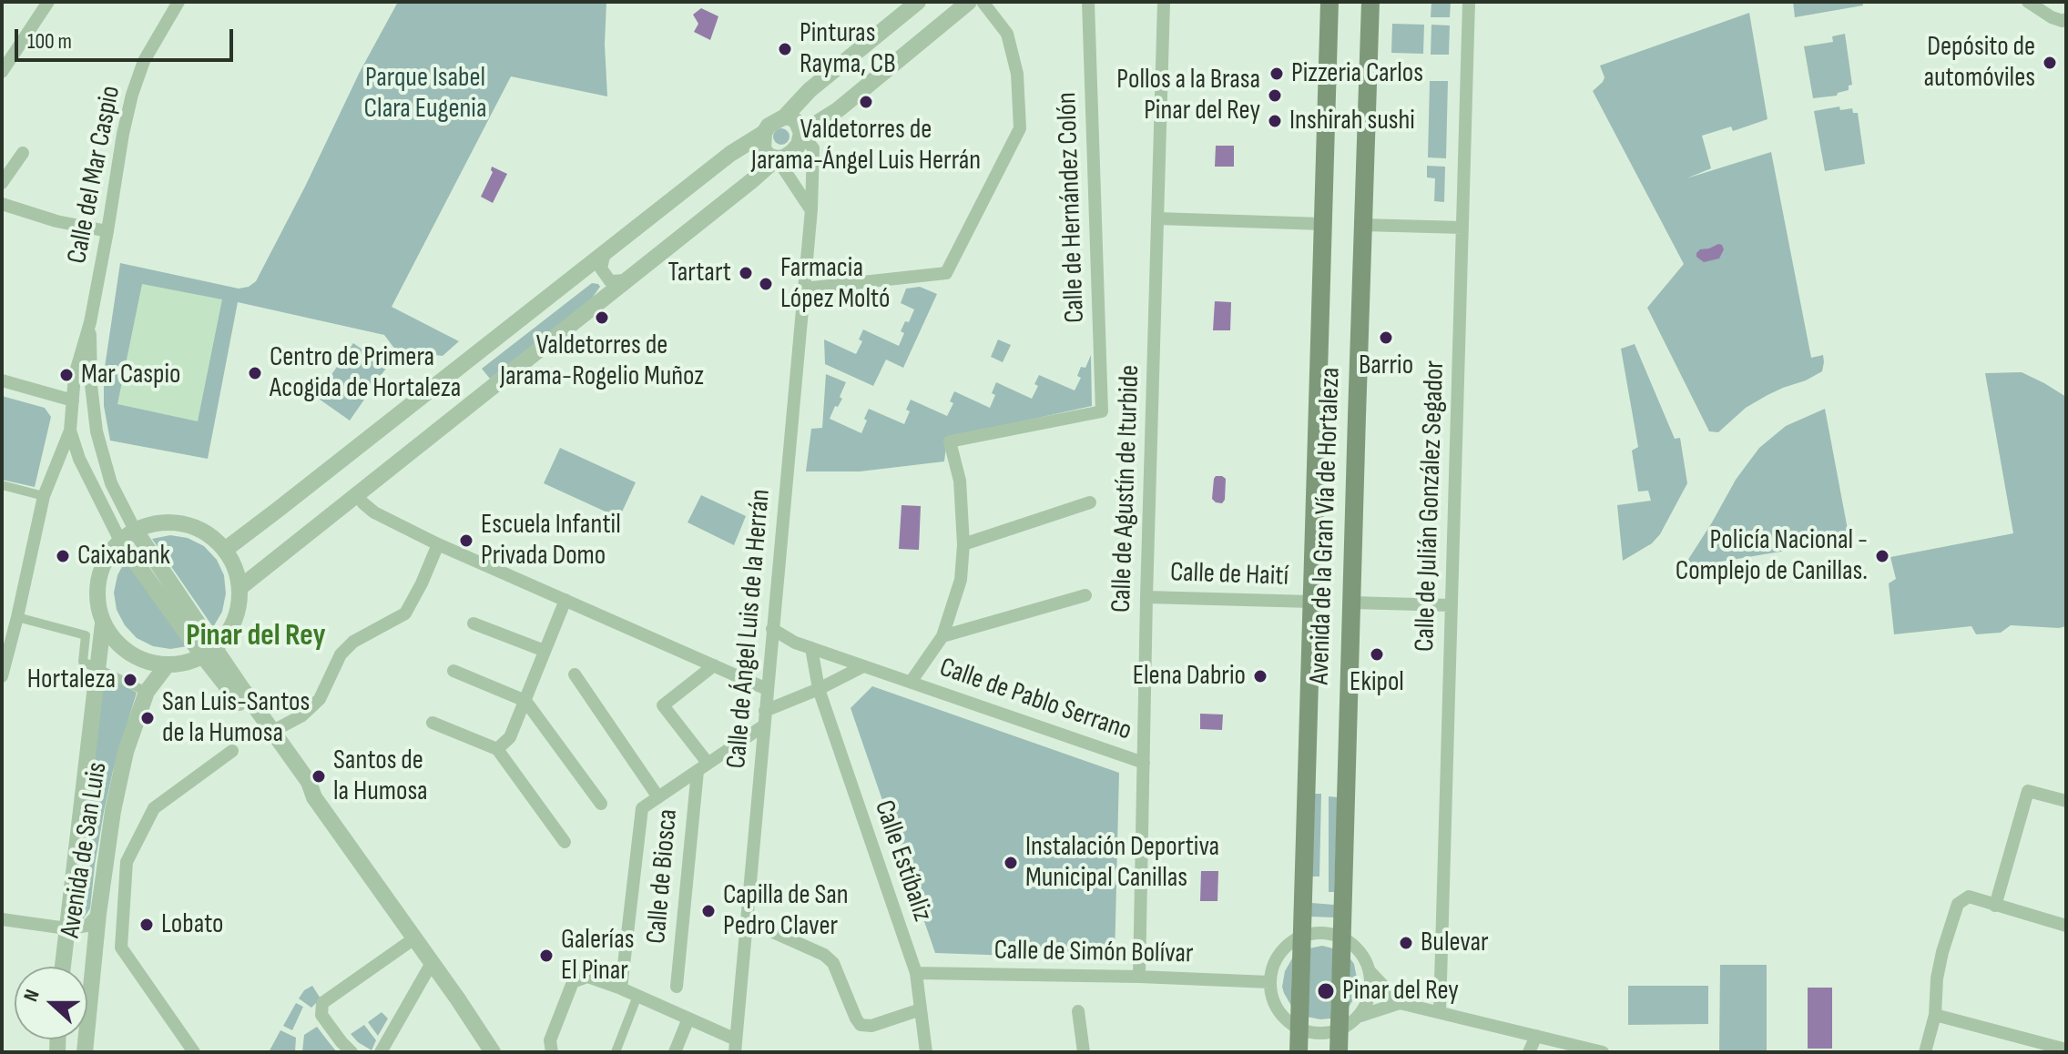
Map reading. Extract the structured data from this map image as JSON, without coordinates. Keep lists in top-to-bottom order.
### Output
{
  "streets": {
    "main road": ["Avenida de la Gran Vía de Hortaleza"],
    "street": [
      "Calle del Mar Caspio",
      "Calle de Hernández Colón",
      "Calle de Agustín de Iturbide",
      "Calle de Julián González Segador",
      "Calle de Haití",
      "Calle de Ángel Luis de la Herrán",
      "Calle de Pablo Serrano",
      "Avenida de San Luis",
      "Calle Estíbaliz",
      "Calle de Biosca",
      "Calle de Simón Bolívar"
    ]
  },
  "crossings": [
    ["Calle del Mar Caspio", "Avenida de San Luis"],
    ["Calle de Hernández Colón", "Calle de Pablo Serrano"],
    ["Calle de Agustín de Iturbide", "Calle de Haití"],
    ["Calle de Agustín de Iturbide", "Calle de Pablo Serrano"],
    ["Calle de Agustín de Iturbide", "Calle de Simón Bolívar"],
    ["Avenida de la Gran Vía de Hortaleza", "Calle de Haití"],
    ["Calle de Ángel Luis de la Herrán", "Calle de Pablo Serrano"],
    ["Calle de Ángel Luis de la Herrán", "Calle de Biosca"],
    ["Calle de Pablo Serrano", "Calle Estíbaliz"],
    ["Calle Estíbaliz", "Calle de Simón Bolívar"]
  ],
  "districts": ["Pinar del Rey"],
  "parks": ["Parque Isabel Clara Eugenia"],
  "places": [
    "Pinturas Rayma, CB",
    "Depósito de automóviles",
    "Pizzeria Carlos",
    "Pollos a la Brasa Pinar del Rey",
    "Valdetorres de Jarama-Ángel Luis Herrán",
    "Inshirah sushi",
    "Tartart",
    "Farmacia López Moltó",
    "Valdetorres de Jarama-Rogelio Muñoz",
    "Barrio",
    "Centro de Primera Acogida de Hortaleza",
    "Mar Caspio",
    "Escuela Infantil Privada Domo",
    "Caixabank",
    "Policía Nacional - Complejo de Canillas.",
    "Ekipol",
    "Elena Dabrio",
    "Hortaleza",
    "San Luis-Santos de la Humosa",
    "Santos de la Humosa",
    "Instalación Deportiva Municipal Canillas",
    "Capilla de San Pedro Claver",
    "Lobato",
    "Bulevar",
    "Galerías El Pinar",
    "Pinar del Rey"
  ],
  "scale_bar": "100 m",
  "north": "left"
}
